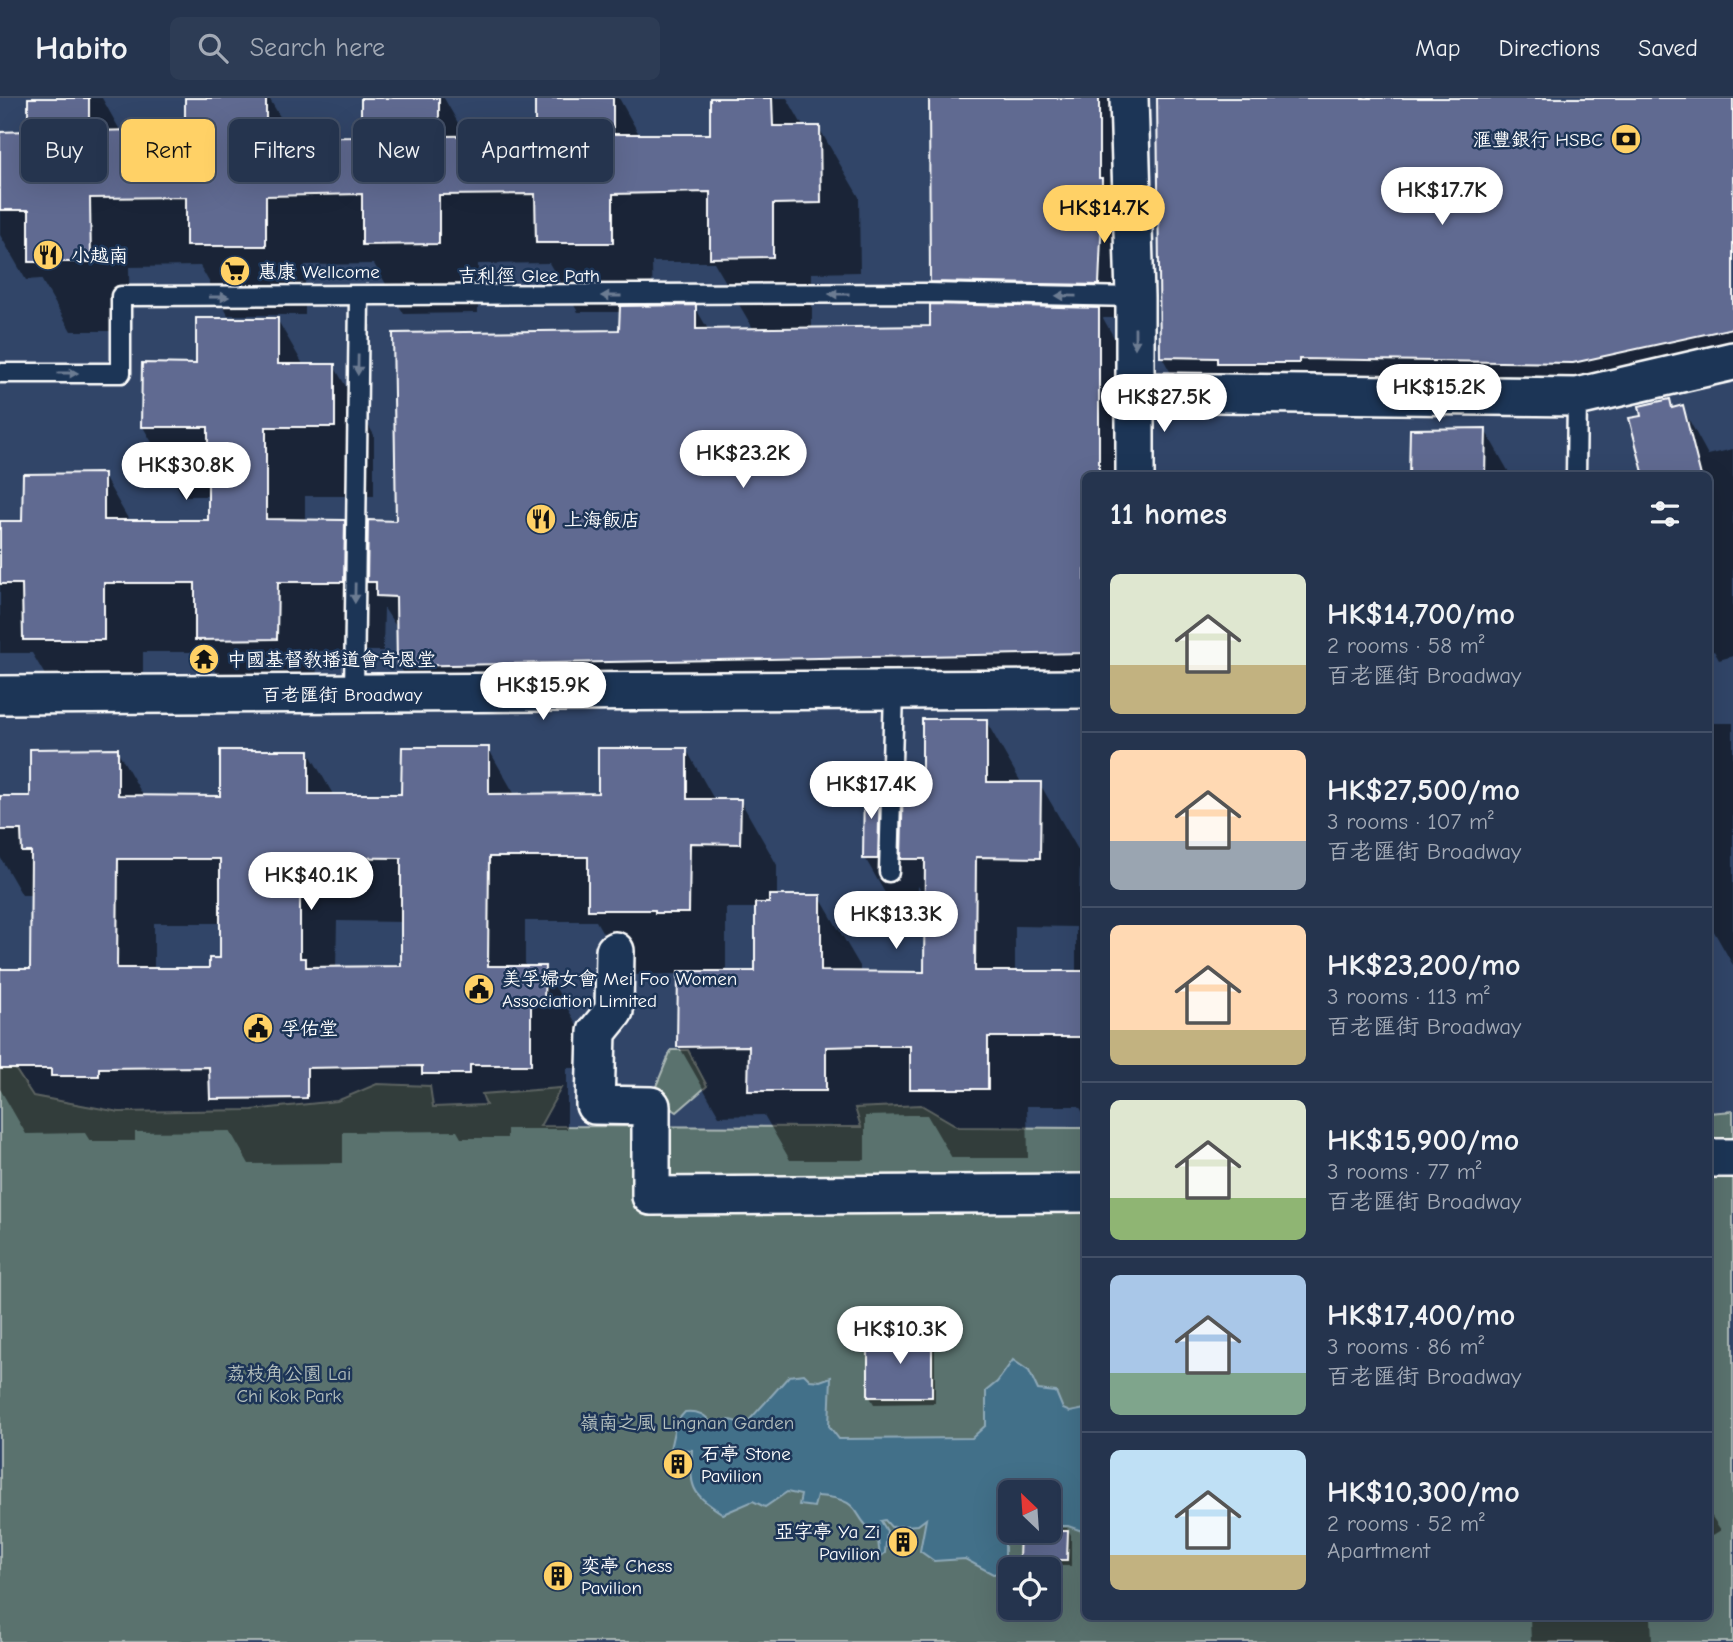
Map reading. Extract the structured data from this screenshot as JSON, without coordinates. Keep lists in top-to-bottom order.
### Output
{
  "streets": {
    "street": ["百老匯街 Broadway"],
    "lane": ["吉利徑 Glee Path"]
  },
  "parks": ["荔枝角公園 Lai Chi Kok Park", "嶺南之風 Lingnan Garden"],
  "places": {
    "bank": ["滙豐銀行 HSBC"],
    "restaurant": ["小越南", "上海飯店"],
    "supermarket": ["惠康 Wellcome"],
    "temple": ["中國基督教播道會奇恩堂"],
    "public building": ["美孚婦女會 Mei Foo Women Association Limited", "孚佑堂"],
    "building": ["石亭 Stone Pavilion", "亞字亭 Ya Zi Pavilion", "奕亭 Chess Pavilion"]
  },
  "north": "top left",
  "page": {
    "header": "Habito",
    "search": "Search here",
    "nav": ["Map", "Directions", "Saved"],
    "chip": [
      "Buy",
      "Rent",
      "Filters",
      "New",
      "Apartment"
    ],
    "price": [
      "HK$17.7K",
      "HK$14.7K",
      "HK$15.2K",
      "HK$27.5K",
      "HK$23.2K",
      "HK$30.8K",
      "HK$15.9K",
      "HK$17.4K",
      "HK$40.1K",
      "HK$13.3K",
      "HK$10.3K"
    ],
    "heading": "11 homes",
    "list": [
      {
        "name": "HK$14,700/mo",
        "note": "2 rooms · 58 m² · 百老匯街 Broadway"
      },
      {
        "name": "HK$27,500/mo",
        "note": "3 rooms · 107 m² · 百老匯街 Broadway"
      },
      {
        "name": "HK$23,200/mo",
        "note": "3 rooms · 113 m² · 百老匯街 Broadway"
      },
      {
        "name": "HK$15,900/mo",
        "note": "3 rooms · 77 m² · 百老匯街 Broadway"
      },
      {
        "name": "HK$17,400/mo",
        "note": "3 rooms · 86 m² · 百老匯街 Broadway"
      },
      {
        "name": "HK$10,300/mo",
        "note": "2 rooms · 52 m² · Apartment"
      }
    ]
  }
}
